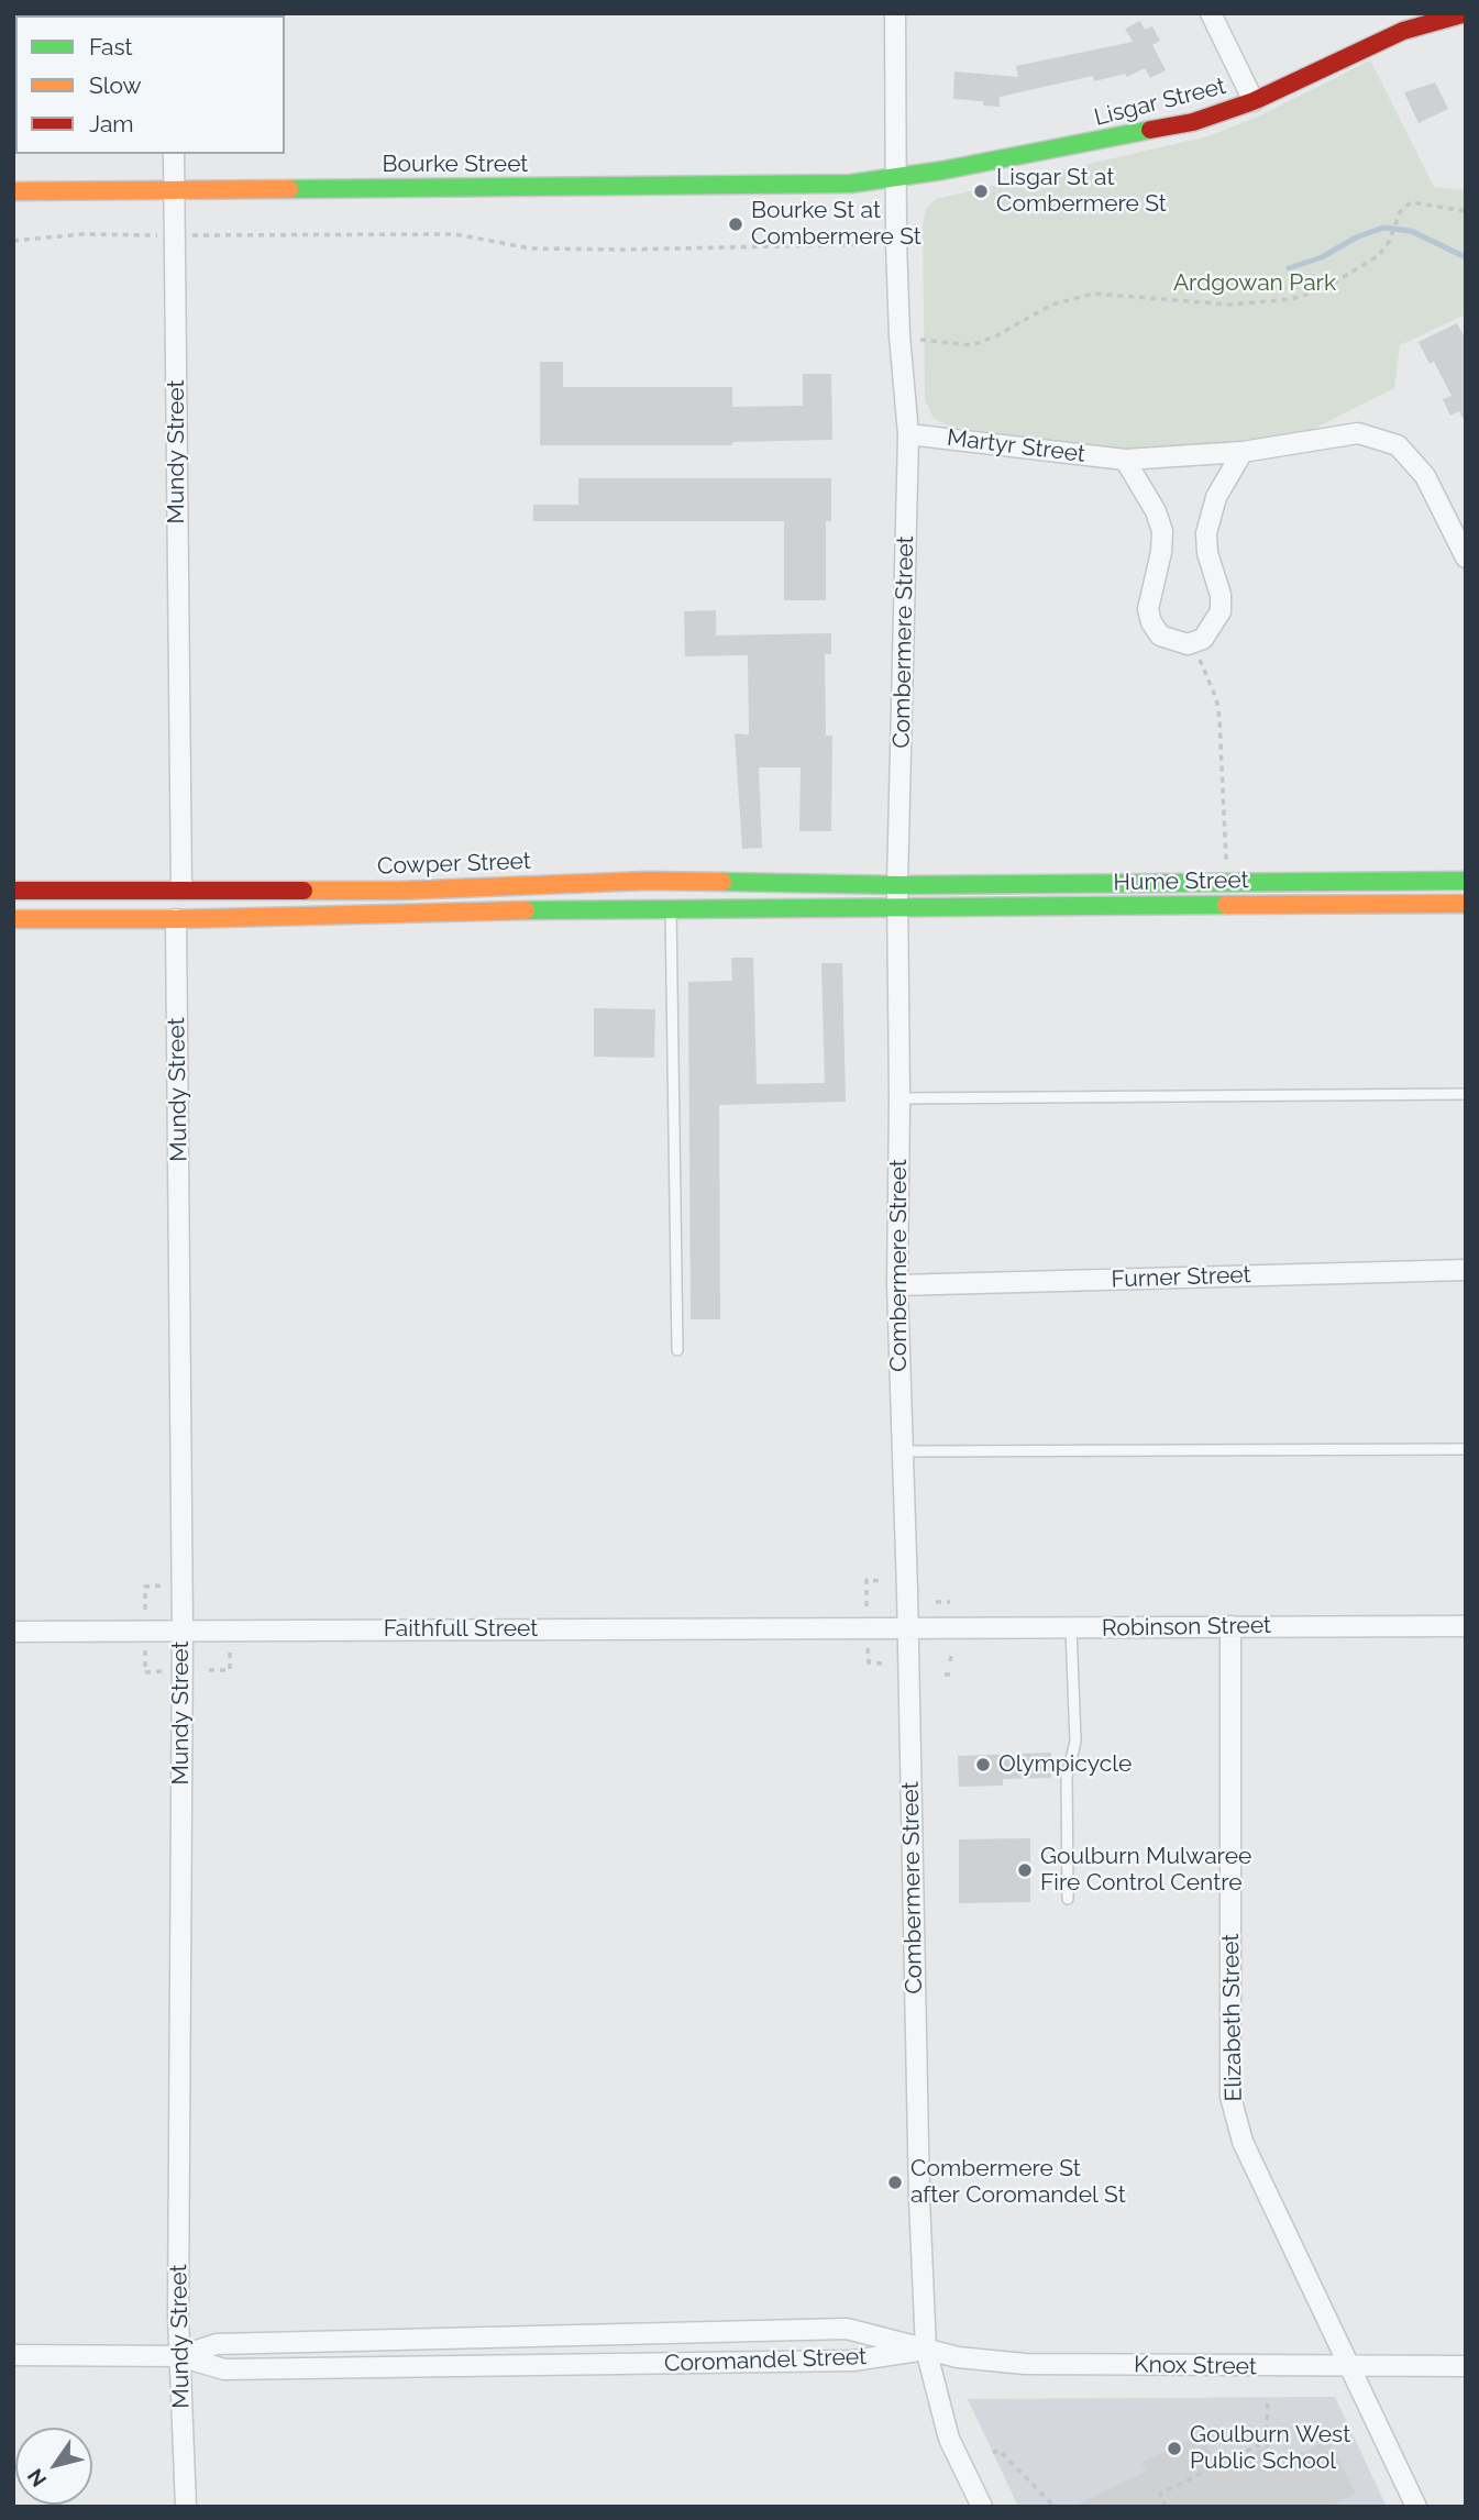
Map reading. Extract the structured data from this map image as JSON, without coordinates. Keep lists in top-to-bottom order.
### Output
{
  "streets": {
    "main road": [
      "Lisgar Street",
      "Bourke Street",
      "Cowper Street",
      "Hume Street"
    ],
    "street": [
      "Martyr Street",
      "Mundy Street",
      "Combermere Street",
      "Furner Street",
      "Robinson Street",
      "Faithfull Street",
      "Elizabeth Street",
      "Coromandel Street",
      "Knox Street"
    ]
  },
  "crossings": [
    ["Lisgar Street", "Bourke Street"],
    ["Lisgar Street", "Combermere Street"],
    ["Bourke Street", "Mundy Street"],
    ["Bourke Street", "Combermere Street"],
    ["Martyr Street", "Combermere Street"],
    ["Mundy Street", "Cowper Street"],
    ["Mundy Street", "Faithfull Street"],
    ["Mundy Street", "Coromandel Street"],
    ["Combermere Street", "Cowper Street"],
    ["Combermere Street", "Hume Street"],
    ["Combermere Street", "Furner Street"],
    ["Combermere Street", "Robinson Street"],
    ["Combermere Street", "Faithfull Street"],
    ["Combermere Street", "Coromandel Street"],
    ["Combermere Street", "Knox Street"],
    ["Cowper Street", "Hume Street"],
    ["Robinson Street", "Faithfull Street"],
    ["Robinson Street", "Elizabeth Street"],
    ["Elizabeth Street", "Knox Street"],
    ["Coromandel Street", "Knox Street"]
  ],
  "parks": ["Ardgowan Park"],
  "places": [
    "Lisgar St at Combermere St",
    "Bourke St at Combermere St",
    "Olympicycle",
    "Goulburn Mulwaree Fire Control Centre",
    "Combermere St after Coromandel St",
    "Goulburn West Public School"
  ],
  "legend": ["Fast", "Slow", "Jam"],
  "north": "bottom left"
}
